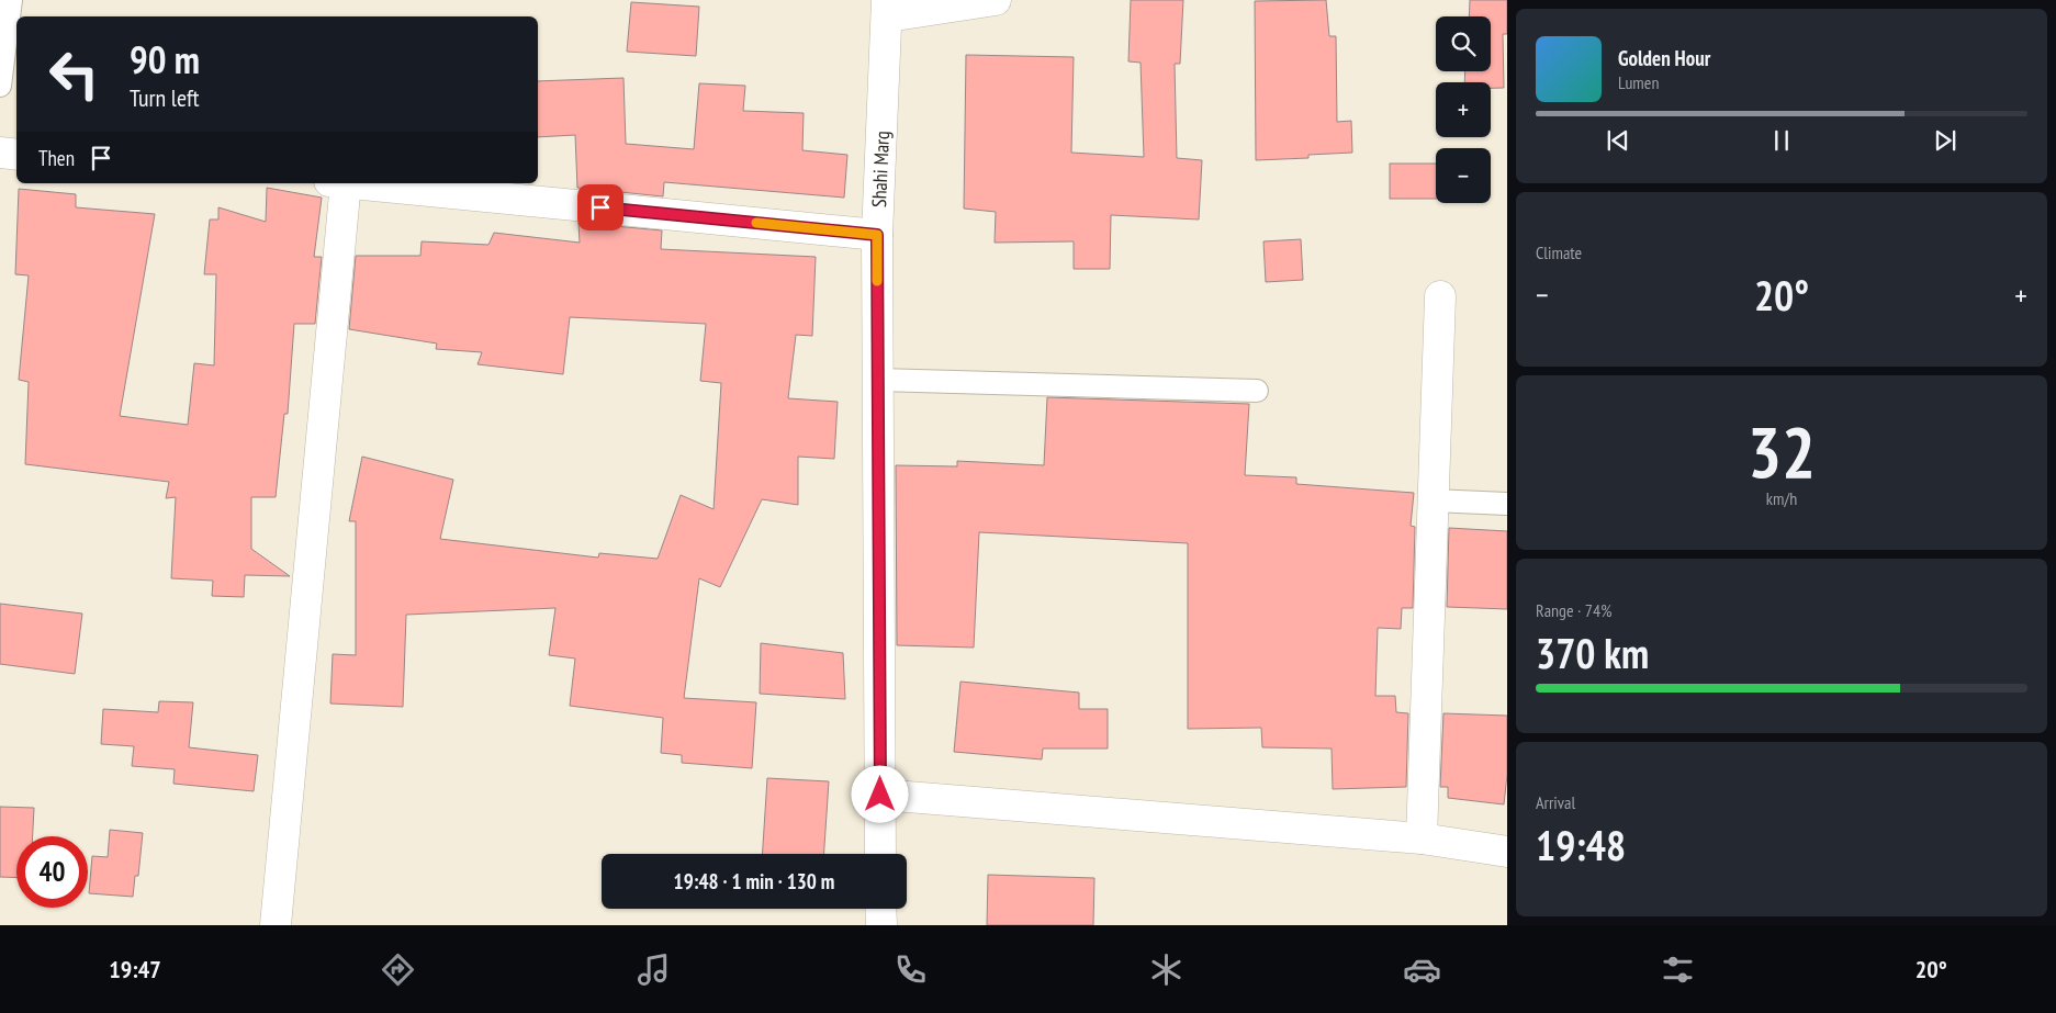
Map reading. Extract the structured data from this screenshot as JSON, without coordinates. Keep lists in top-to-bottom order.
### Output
{
  "streets": {
    "street": ["Shahi Marg"]
  },
  "page": {
    "map_buttons": ["+", "−"],
    "turn": ["90 m", "Turn left"],
    "song": ["Golden Hour", "Lumen"],
    "then": "Then",
    "tile": [
      "Climate",
      ["32", "km/h"],
      ["Range · 74%", "370 km"],
      ["Arrival", "19:48"]
    ],
    "heat": ["−", "20°", "+"],
    "limit": "40",
    "trip": "19:48 · 1 min · 130 m",
    "tabs": ["19:47", "20°"]
  }
}
